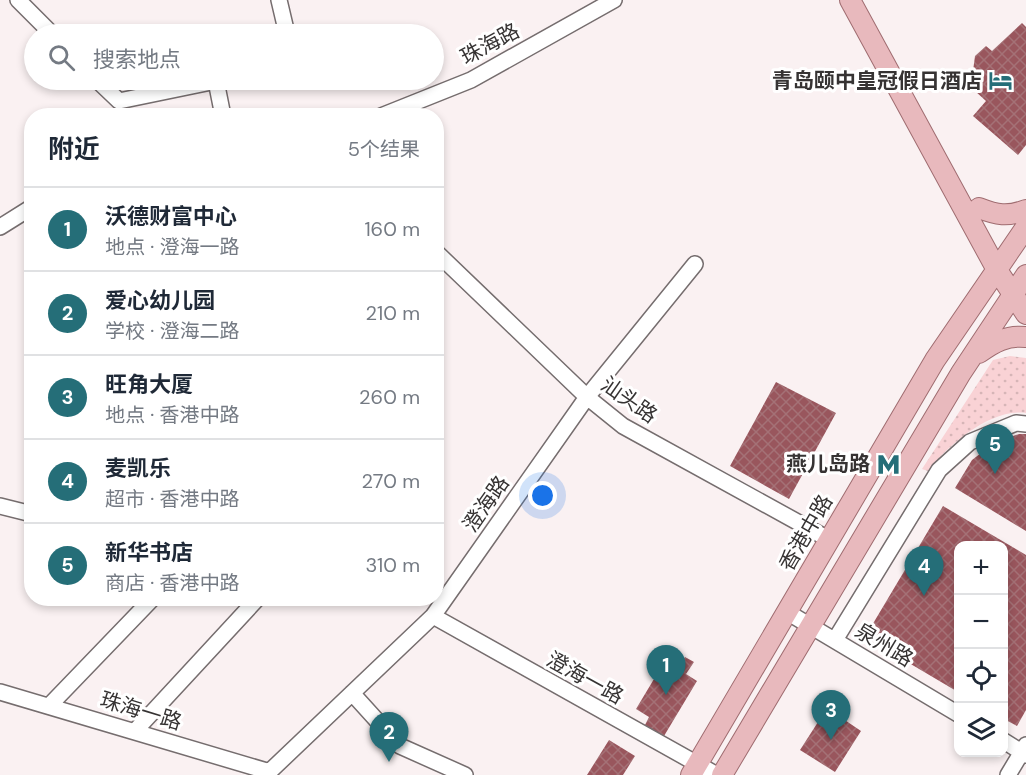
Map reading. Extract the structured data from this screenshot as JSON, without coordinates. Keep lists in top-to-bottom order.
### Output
{
  "streets": {
    "main road": ["香港中路"],
    "street": [
      "珠海路",
      "汕头路",
      "澄海路",
      "泉州路",
      "澄海一路",
      "珠海一路"
    ]
  },
  "crossings": [
    ["汕头路", "澄海路"],
    ["汕头路", "香港中路"],
    ["澄海路", "澄海一路"],
    ["澄海路", "珠海一路"],
    ["香港中路", "泉州路"],
    ["香港中路", "澄海一路"]
  ],
  "places": {
    "hotel": ["青岛颐中皇冠假日酒店"],
    "metro station": ["燕儿岛路"]
  },
  "page": {
    "search": "搜索地点",
    "heading": ["附近", "5个结果"],
    "list": [
      {
        "mark": "1",
        "name": "沃德财富中心",
        "note": "地点 · 澄海一路",
        "value": "160 m"
      },
      {
        "mark": "2",
        "name": "爱心幼儿园",
        "note": "学校 · 澄海二路",
        "value": "210 m"
      },
      {
        "mark": "3",
        "name": "旺角大厦",
        "note": "地点 · 香港中路",
        "value": "260 m"
      },
      {
        "mark": "4",
        "name": "麦凯乐",
        "note": "超市 · 香港中路",
        "value": "270 m"
      },
      {
        "mark": "5",
        "name": "新华书店",
        "note": "商店 · 香港中路",
        "value": "310 m"
      }
    ],
    "pins": [
      "5",
      "4",
      "1",
      "3",
      "2"
    ],
    "map_buttons": ["+", "−"]
  }
}
